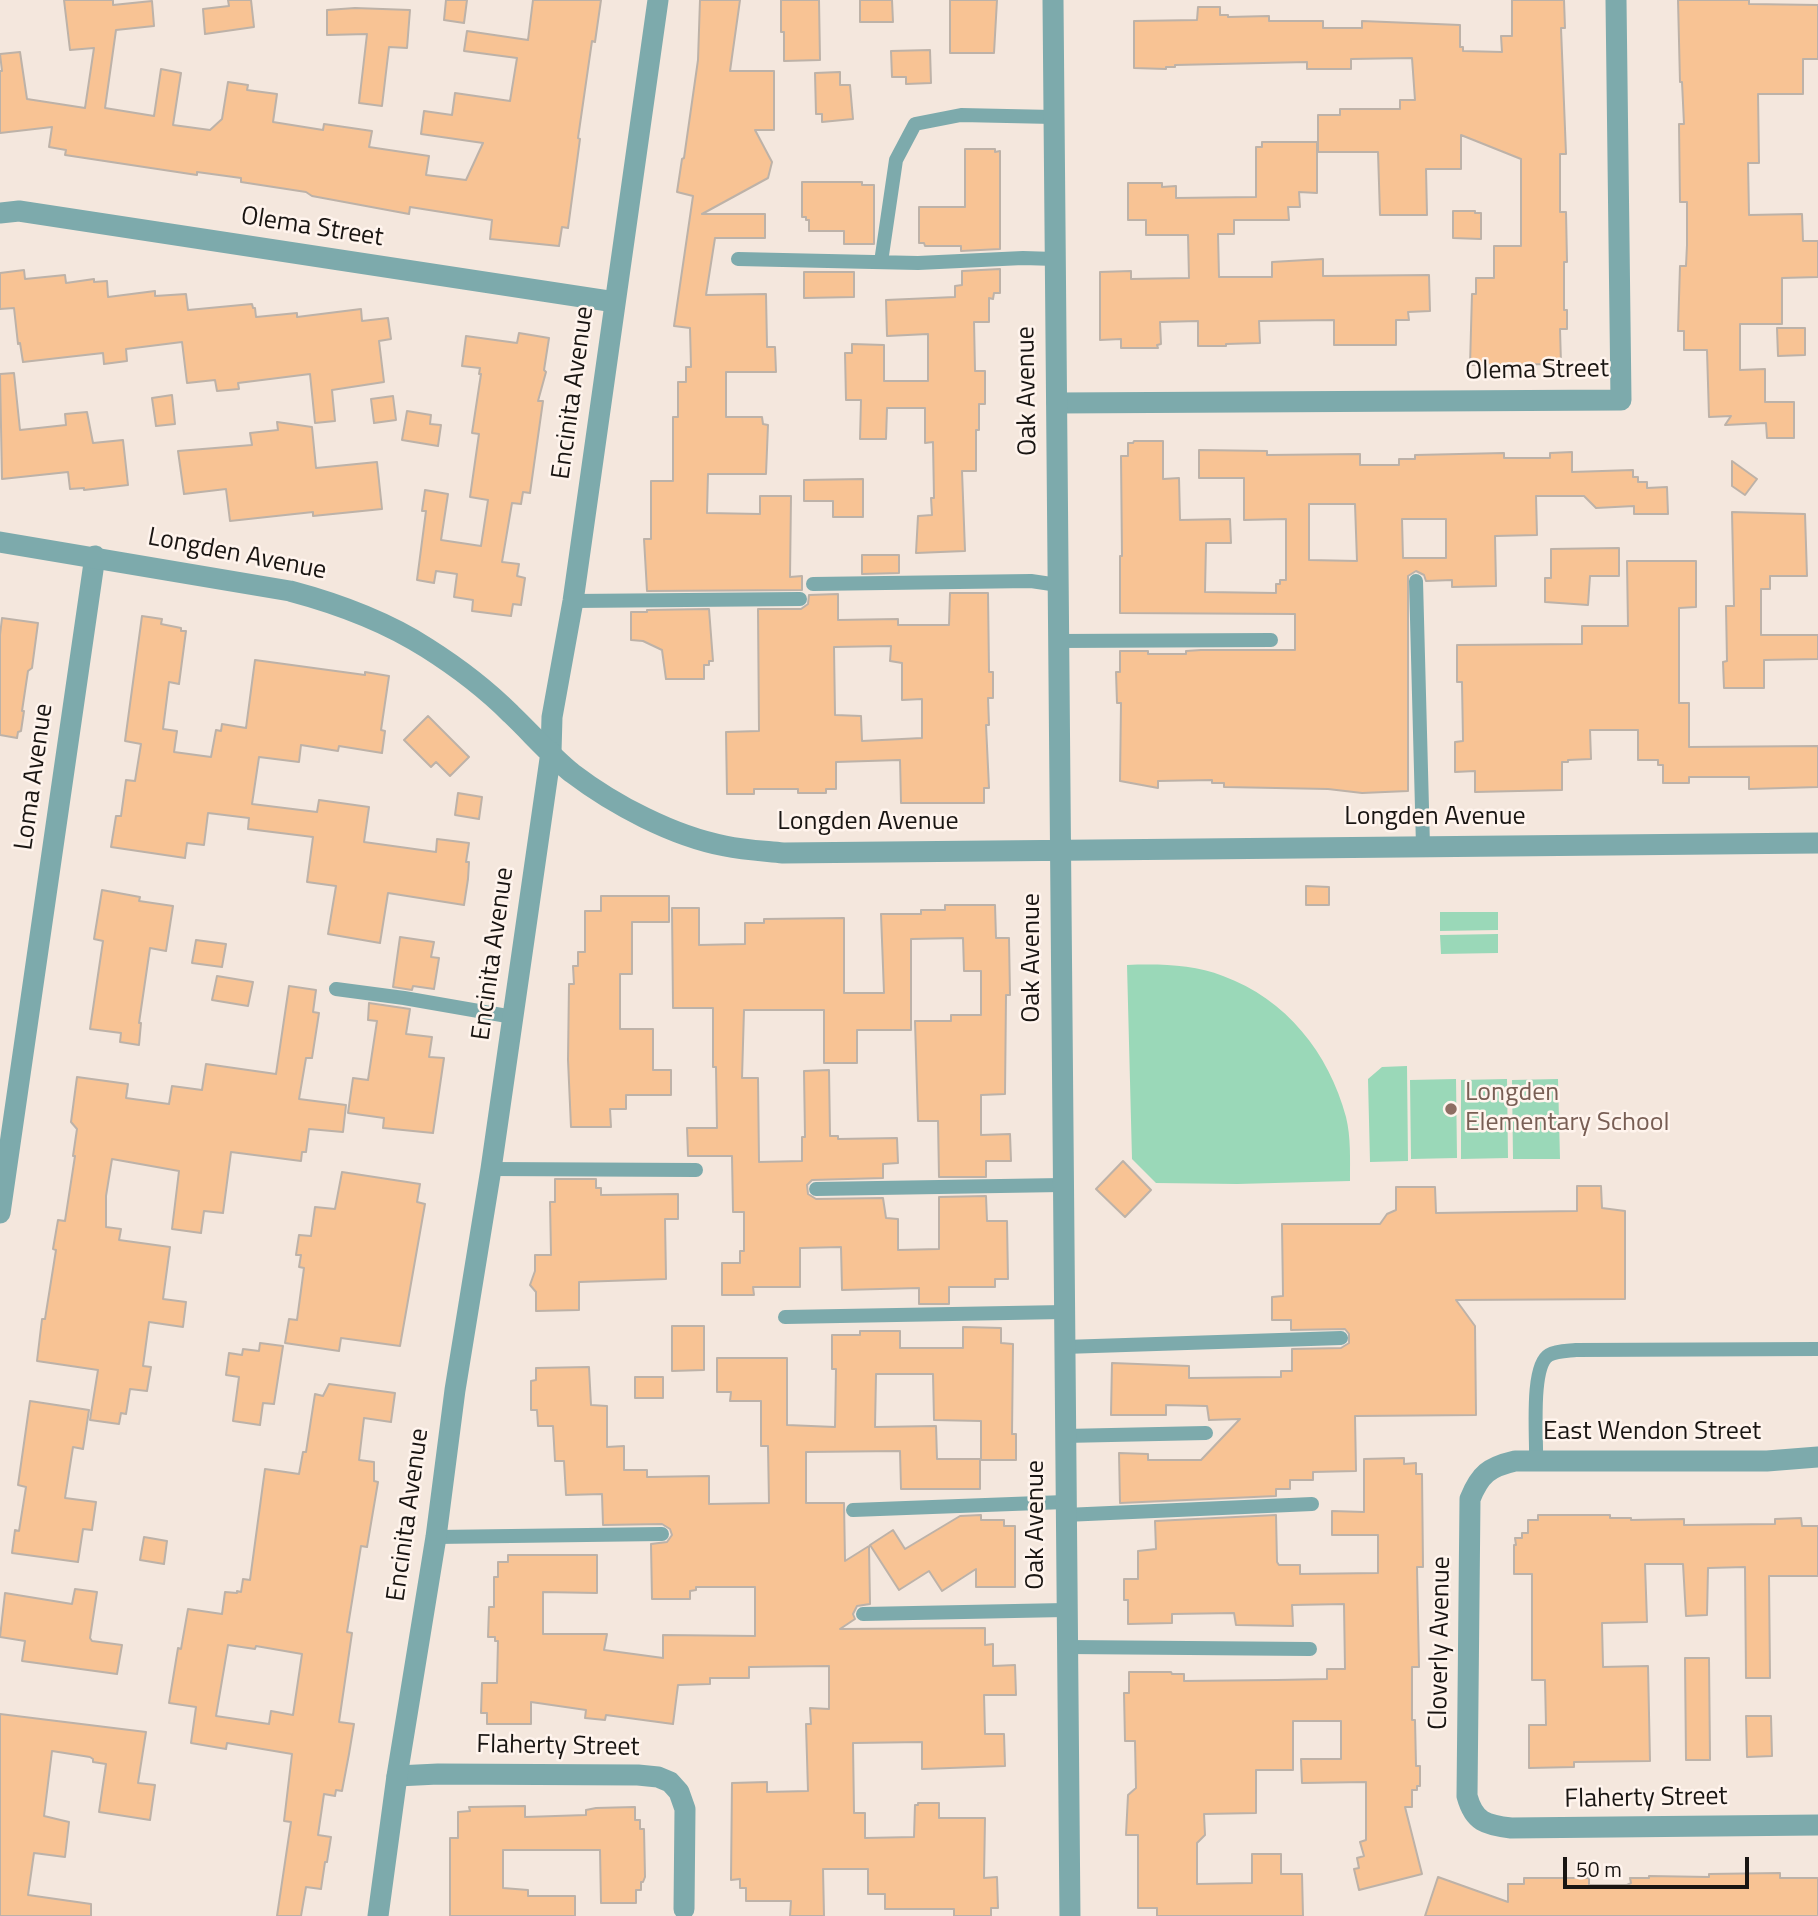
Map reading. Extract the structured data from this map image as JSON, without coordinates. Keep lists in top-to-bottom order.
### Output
{
  "streets": {
    "street": [
      "Olema Street",
      "Oak Avenue",
      "Encinita Avenue",
      "Longden Avenue",
      "Loma Avenue",
      "East Wendon Street",
      "Cloverly Avenue",
      "Flaherty Street"
    ]
  },
  "crossings": [
    ["Olema Street", "Oak Avenue"],
    ["Olema Street", "Encinita Avenue"],
    ["Oak Avenue", "Longden Avenue"],
    ["Encinita Avenue", "Longden Avenue"],
    ["Encinita Avenue", "Flaherty Street"],
    ["Longden Avenue", "Loma Avenue"],
    ["East Wendon Street", "Cloverly Avenue"],
    ["Cloverly Avenue", "Flaherty Street"]
  ],
  "places": ["Longden Elementary School"],
  "scale_bar": "50 m"
}
